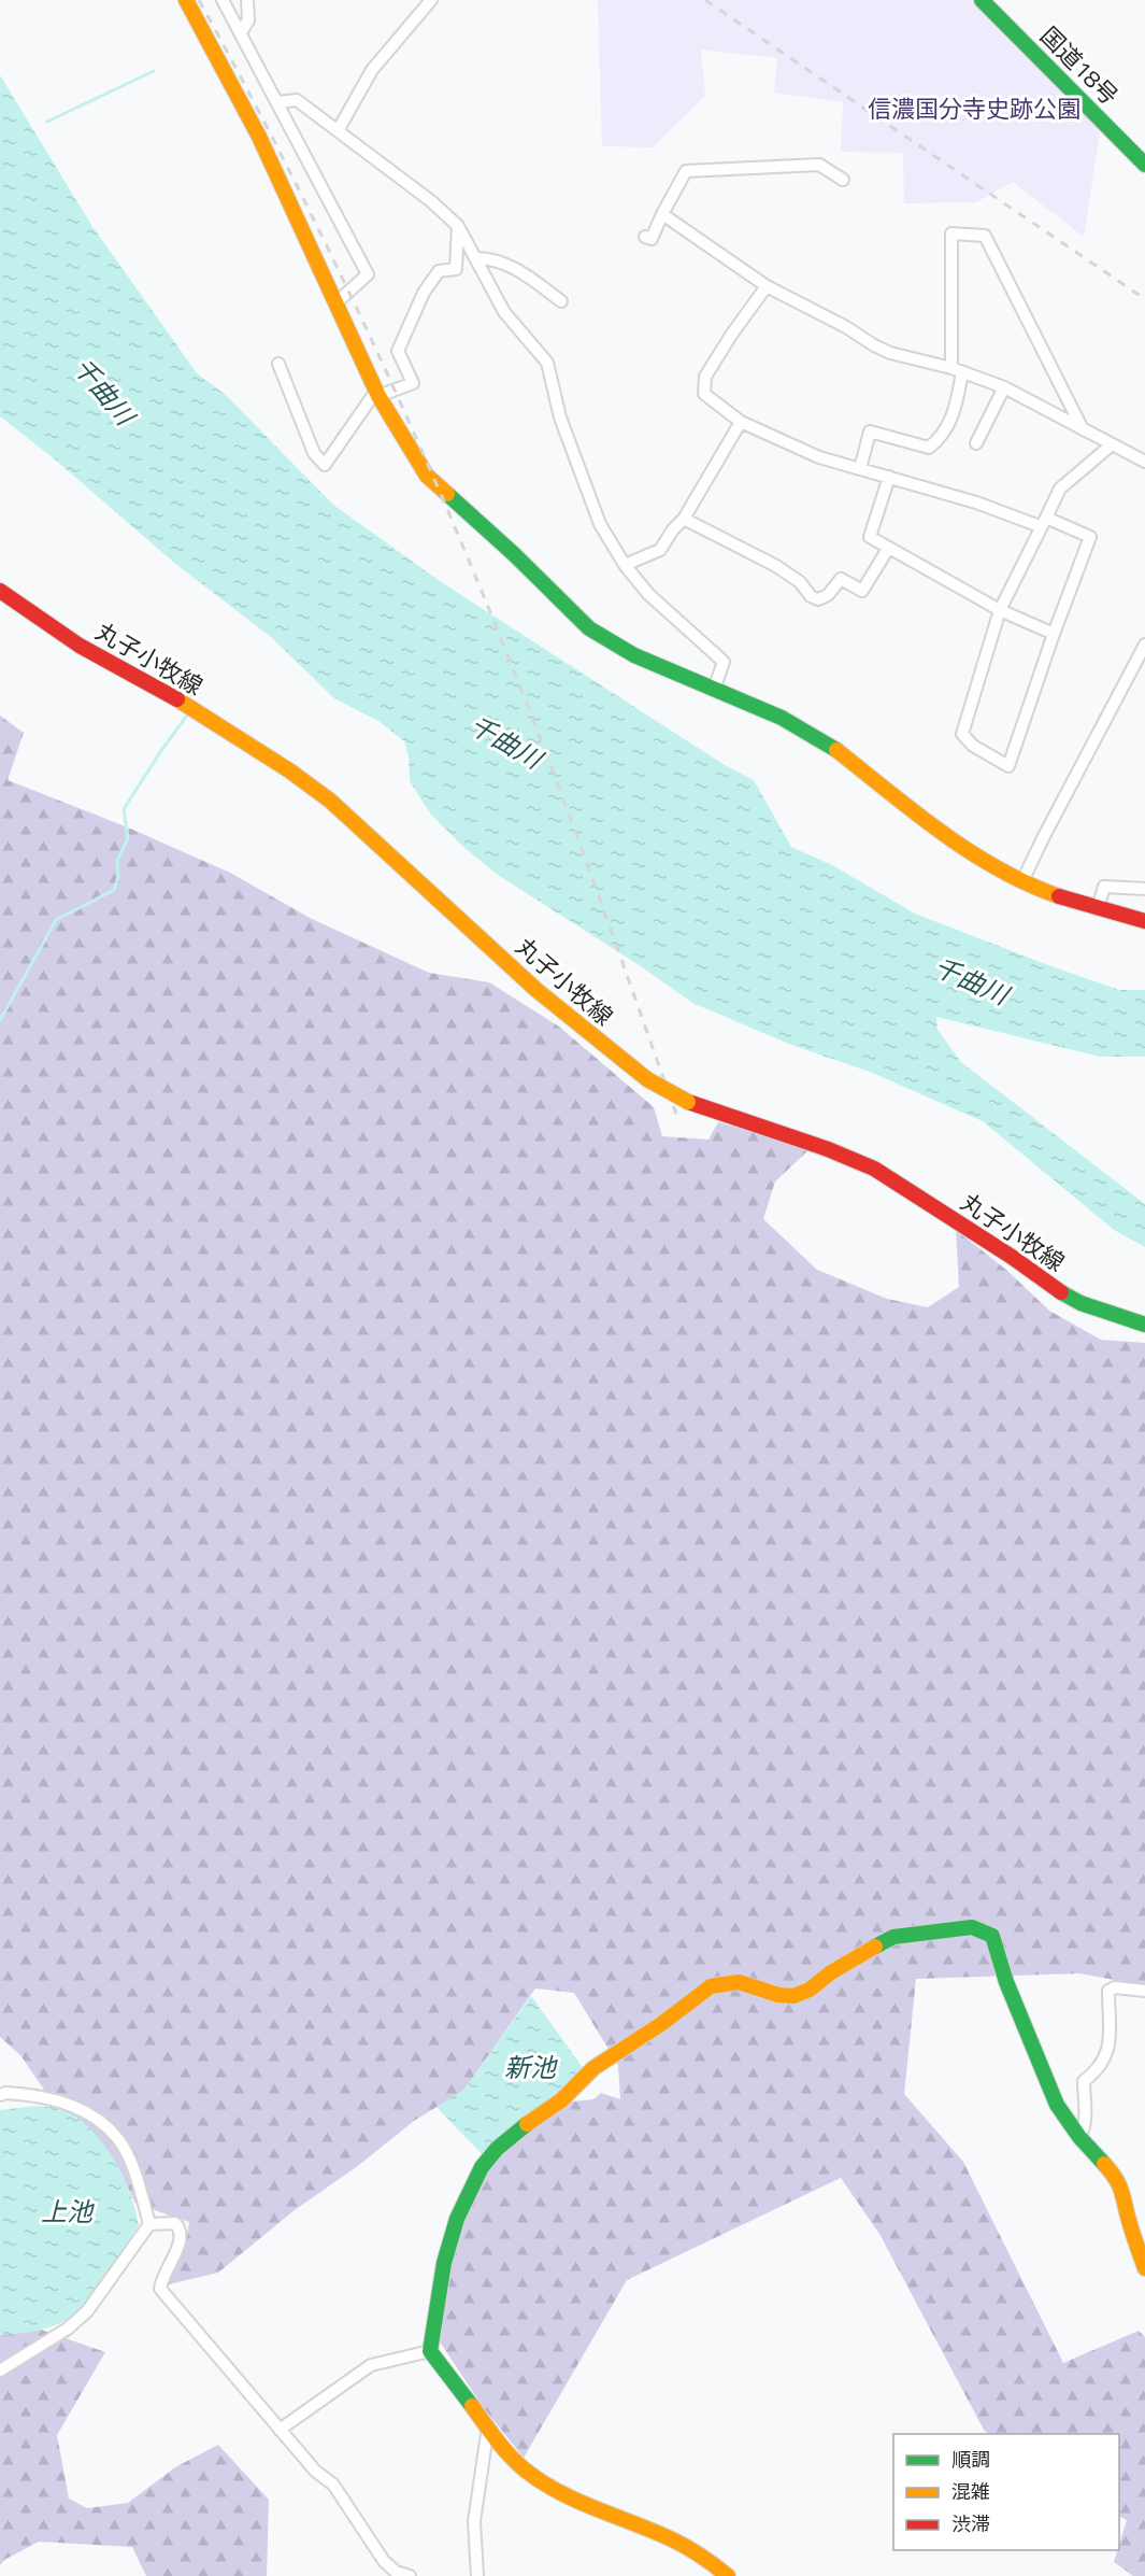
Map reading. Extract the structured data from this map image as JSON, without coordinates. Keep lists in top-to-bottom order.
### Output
{
  "streets": {
    "main road": ["国道18号", "丸子小牧線"]
  },
  "water": ["千曲川", "新池", "上池"],
  "parks": ["信濃国分寺史跡公園"],
  "legend": ["順調", "混雑", "渋滞"]
}
